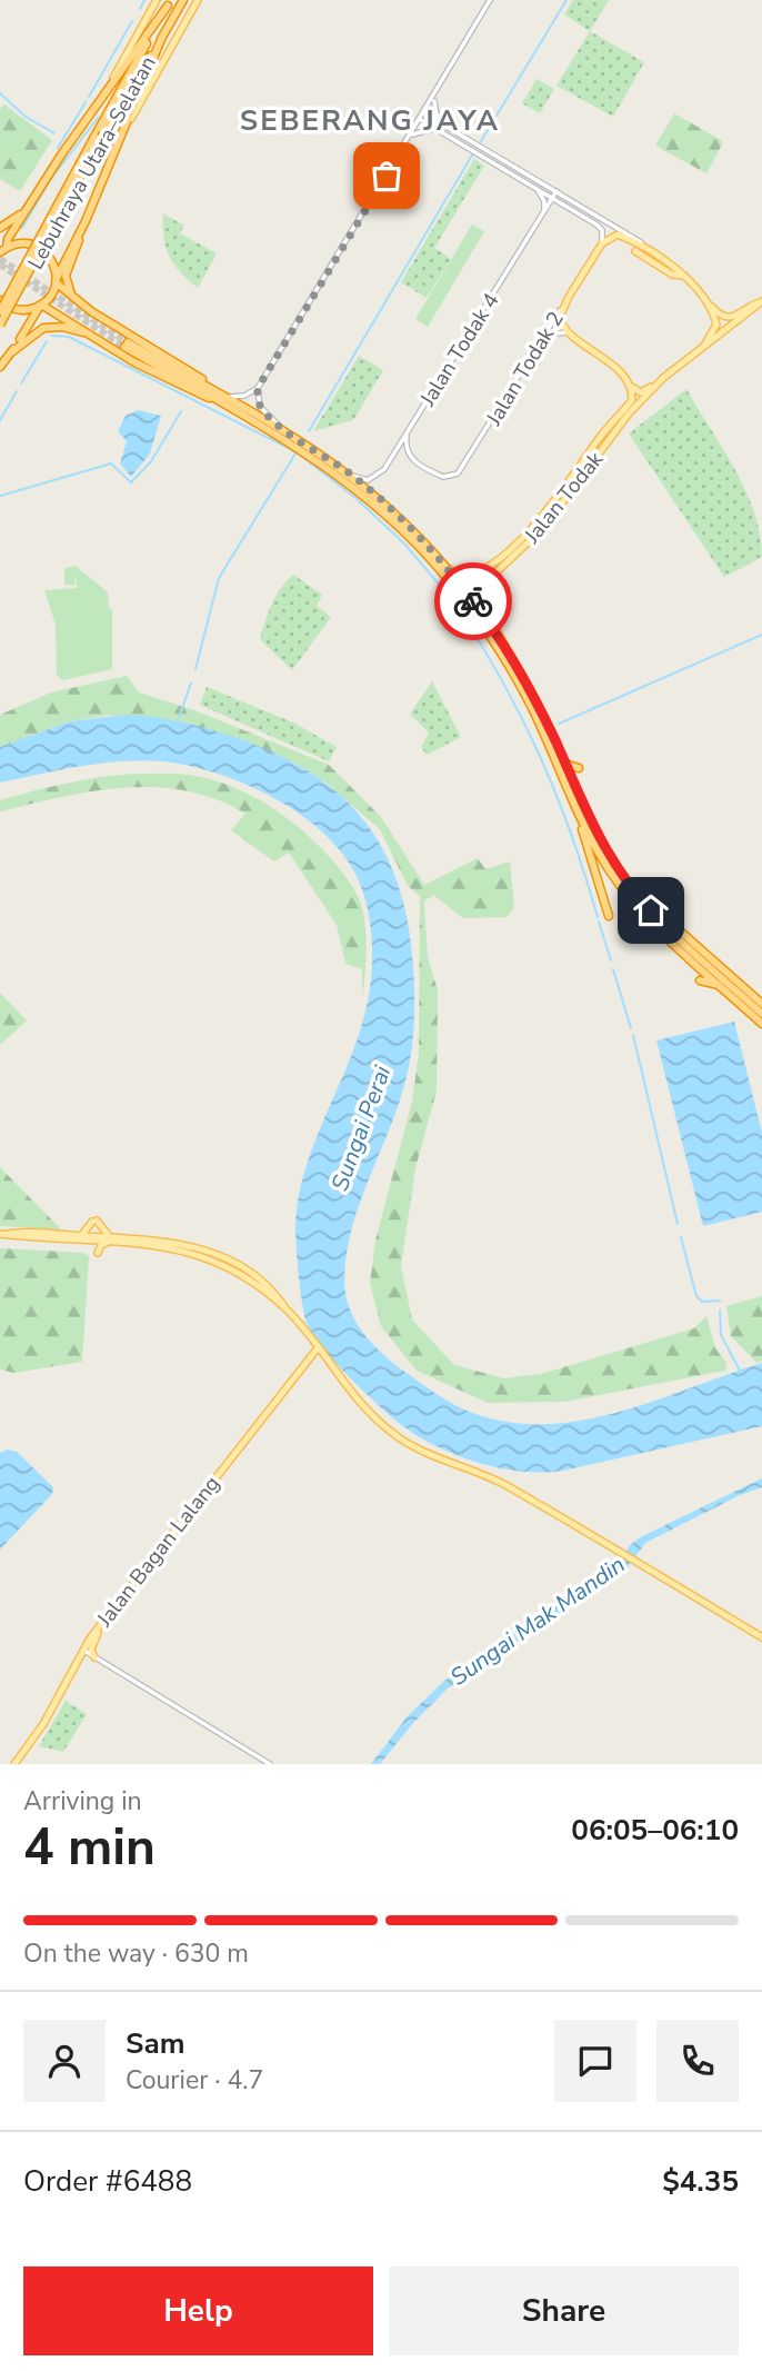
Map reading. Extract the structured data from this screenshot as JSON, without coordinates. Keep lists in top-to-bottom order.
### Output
{
  "streets": {
    "highway": ["Lebuhraya Utara–Selatan"],
    "main road": ["Jalan Todak 2", "Jalan Todak", "Jalan Bagan Lalang"],
    "street": ["Jalan Todak 4"]
  },
  "crossings": [
    ["Jalan Todak 4", "Jalan Todak 2"],
    ["Jalan Todak 2", "Jalan Todak"]
  ],
  "districts": ["SEBERANG JAYA"],
  "water": ["Sungai Perai", "Sungai Mak Mandin"],
  "page": {
    "heading": ["4 min", "Arriving in", "06:05–06:10"],
    "panel": [
      "Sam",
      "Courier · 4.7",
      "Order #6488",
      "$4.35"
    ],
    "bar": "On the way · 630 m",
    "buttons": ["Help", "Share"]
  }
}
